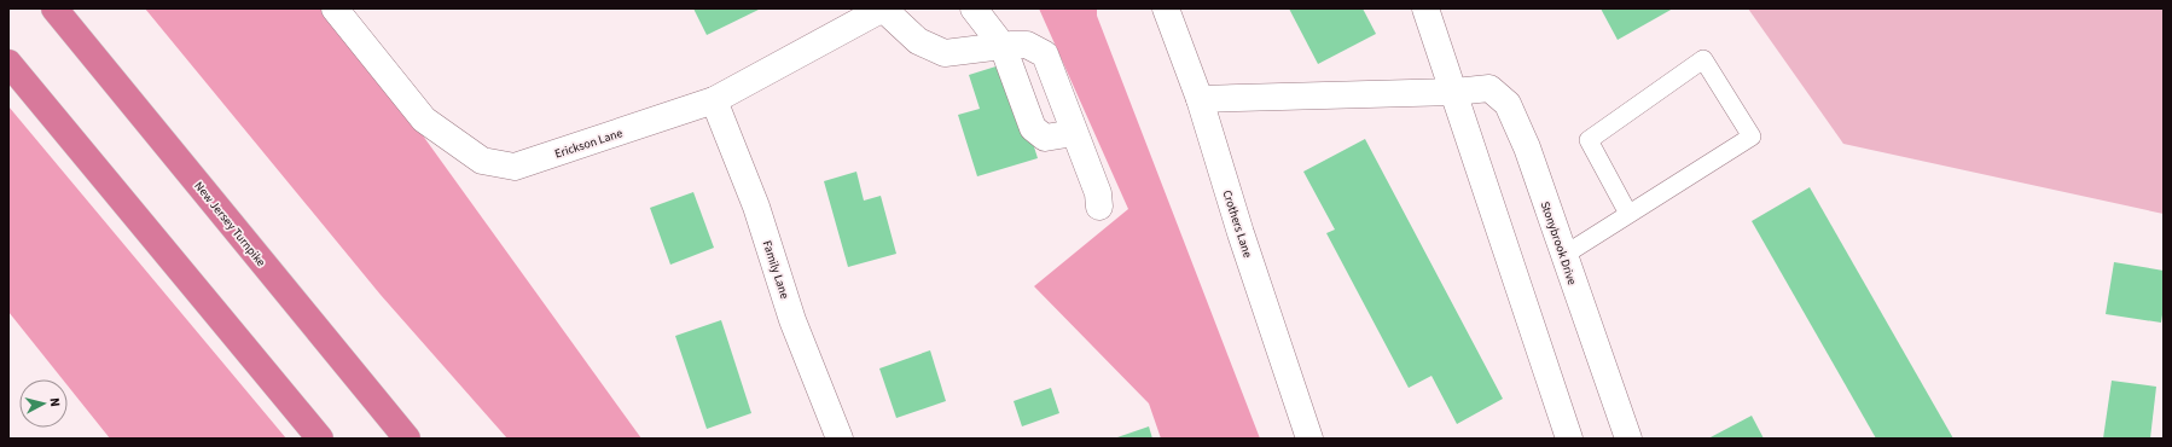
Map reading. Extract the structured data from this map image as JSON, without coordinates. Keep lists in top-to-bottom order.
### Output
{
  "streets": {
    "highway": ["New Jersey Turnpike"],
    "street": [
      "Erickson Lane",
      "Crothers Lane",
      "Stonybrook Drive",
      "Family Lane"
    ]
  },
  "crossings": [
    ["Erickson Lane", "Family Lane"],
    ["Crothers Lane", "Stonybrook Drive"]
  ],
  "north": "right"
}
